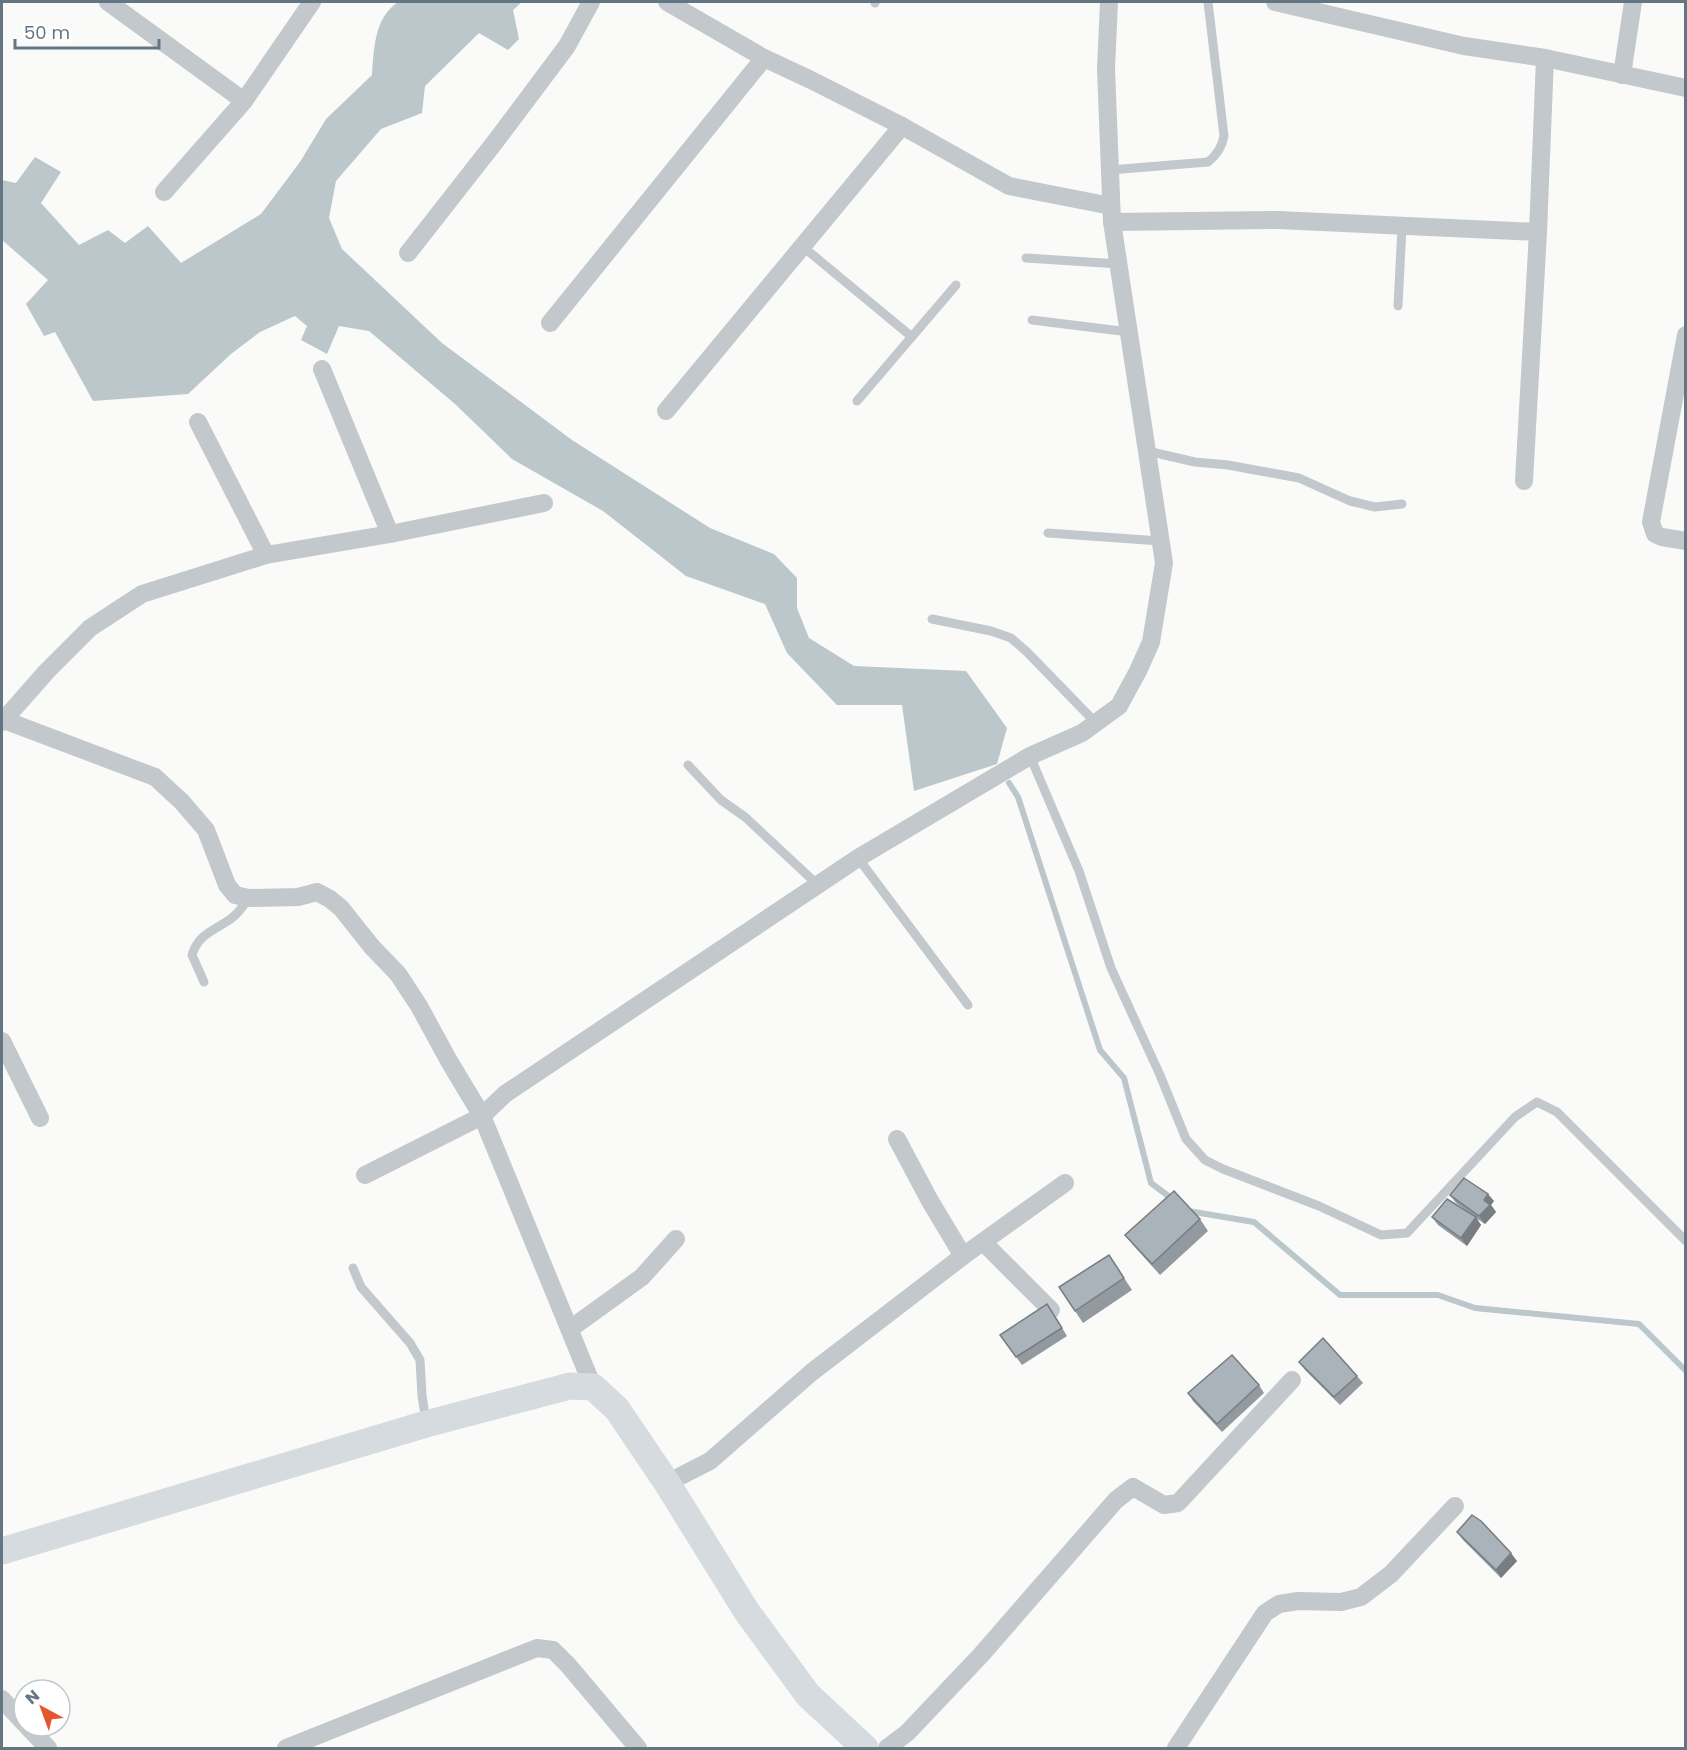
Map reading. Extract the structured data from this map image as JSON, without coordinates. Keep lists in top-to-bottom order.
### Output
{
  "scale_bar": "50 m",
  "north": "top left"
}
